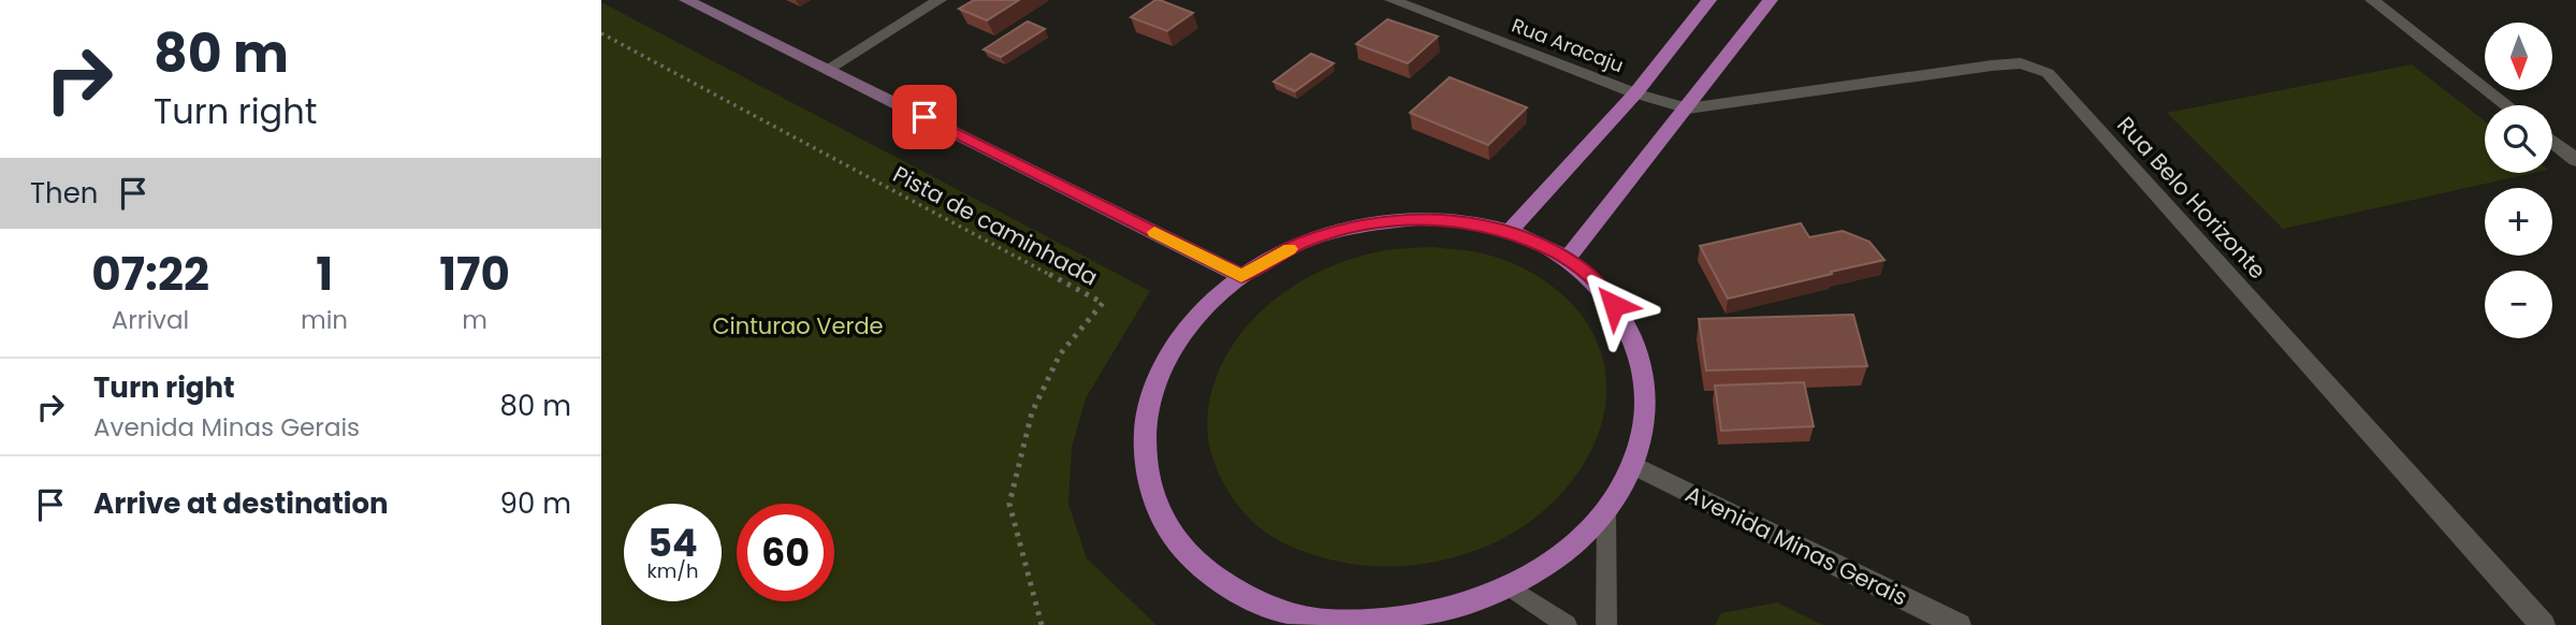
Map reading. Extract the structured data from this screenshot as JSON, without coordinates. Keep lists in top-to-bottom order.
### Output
{
  "streets": {
    "street": ["Rua Aracaju", "Rua Belo Horizonte", "Avenida Minas Gerais"],
    "path": ["Pista de caminhada"]
  },
  "crossings": [
    ["Rua Aracaju", "Rua Belo Horizonte"]
  ],
  "parks": ["Cinturao Verde"],
  "north": "bottom",
  "page": {
    "turn": ["80 m", "Turn right"],
    "map_buttons": ["+", "−"],
    "then": "Then",
    "eta": [
      "07:22",
      "Arrival",
      "1",
      "min",
      "170",
      "m"
    ],
    "list": [
      {
        "name": "Turn right",
        "note": "Avenida Minas Gerais",
        "value": "80 m"
      },
      {
        "name": "Arrive at destination",
        "value": "90 m"
      }
    ],
    "speed": "54 km/h",
    "limit": "60"
  }
}
